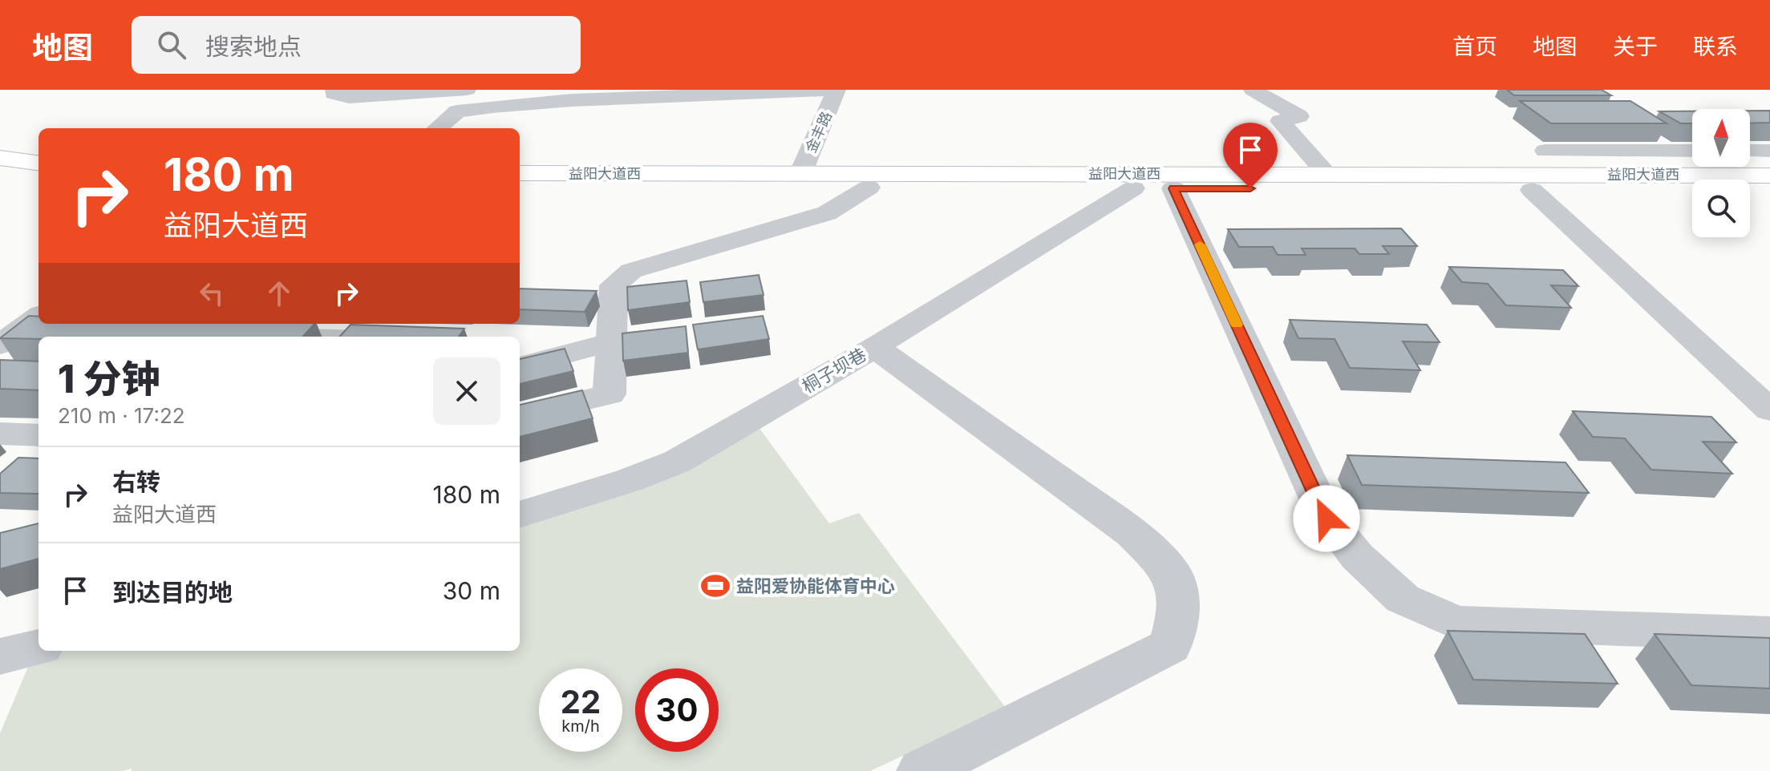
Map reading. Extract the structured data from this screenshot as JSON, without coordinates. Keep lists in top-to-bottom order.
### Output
{
  "streets": {
    "main road": ["益阳大道西"],
    "street": ["金丰路", "桐子坝巷"]
  },
  "crossings": [
    ["金丰路", "益阳大道西"],
    ["益阳大道西", "桐子坝巷"]
  ],
  "places": {
    "sports": ["益阳爱协能体育中心"]
  },
  "north": "top",
  "page": {
    "header": "地图",
    "search": "搜索地点",
    "nav": [
      "首页",
      "地图",
      "关于",
      "联系"
    ],
    "turn": ["180 m", "益阳大道西"],
    "heading": ["1 分钟", "210 m · 17:22"],
    "list": [
      {
        "name": "右转",
        "note": "益阳大道西",
        "value": "180 m"
      },
      {
        "name": "到达目的地",
        "value": "30 m"
      }
    ],
    "speed": "22 km/h",
    "limit": "30"
  }
}
